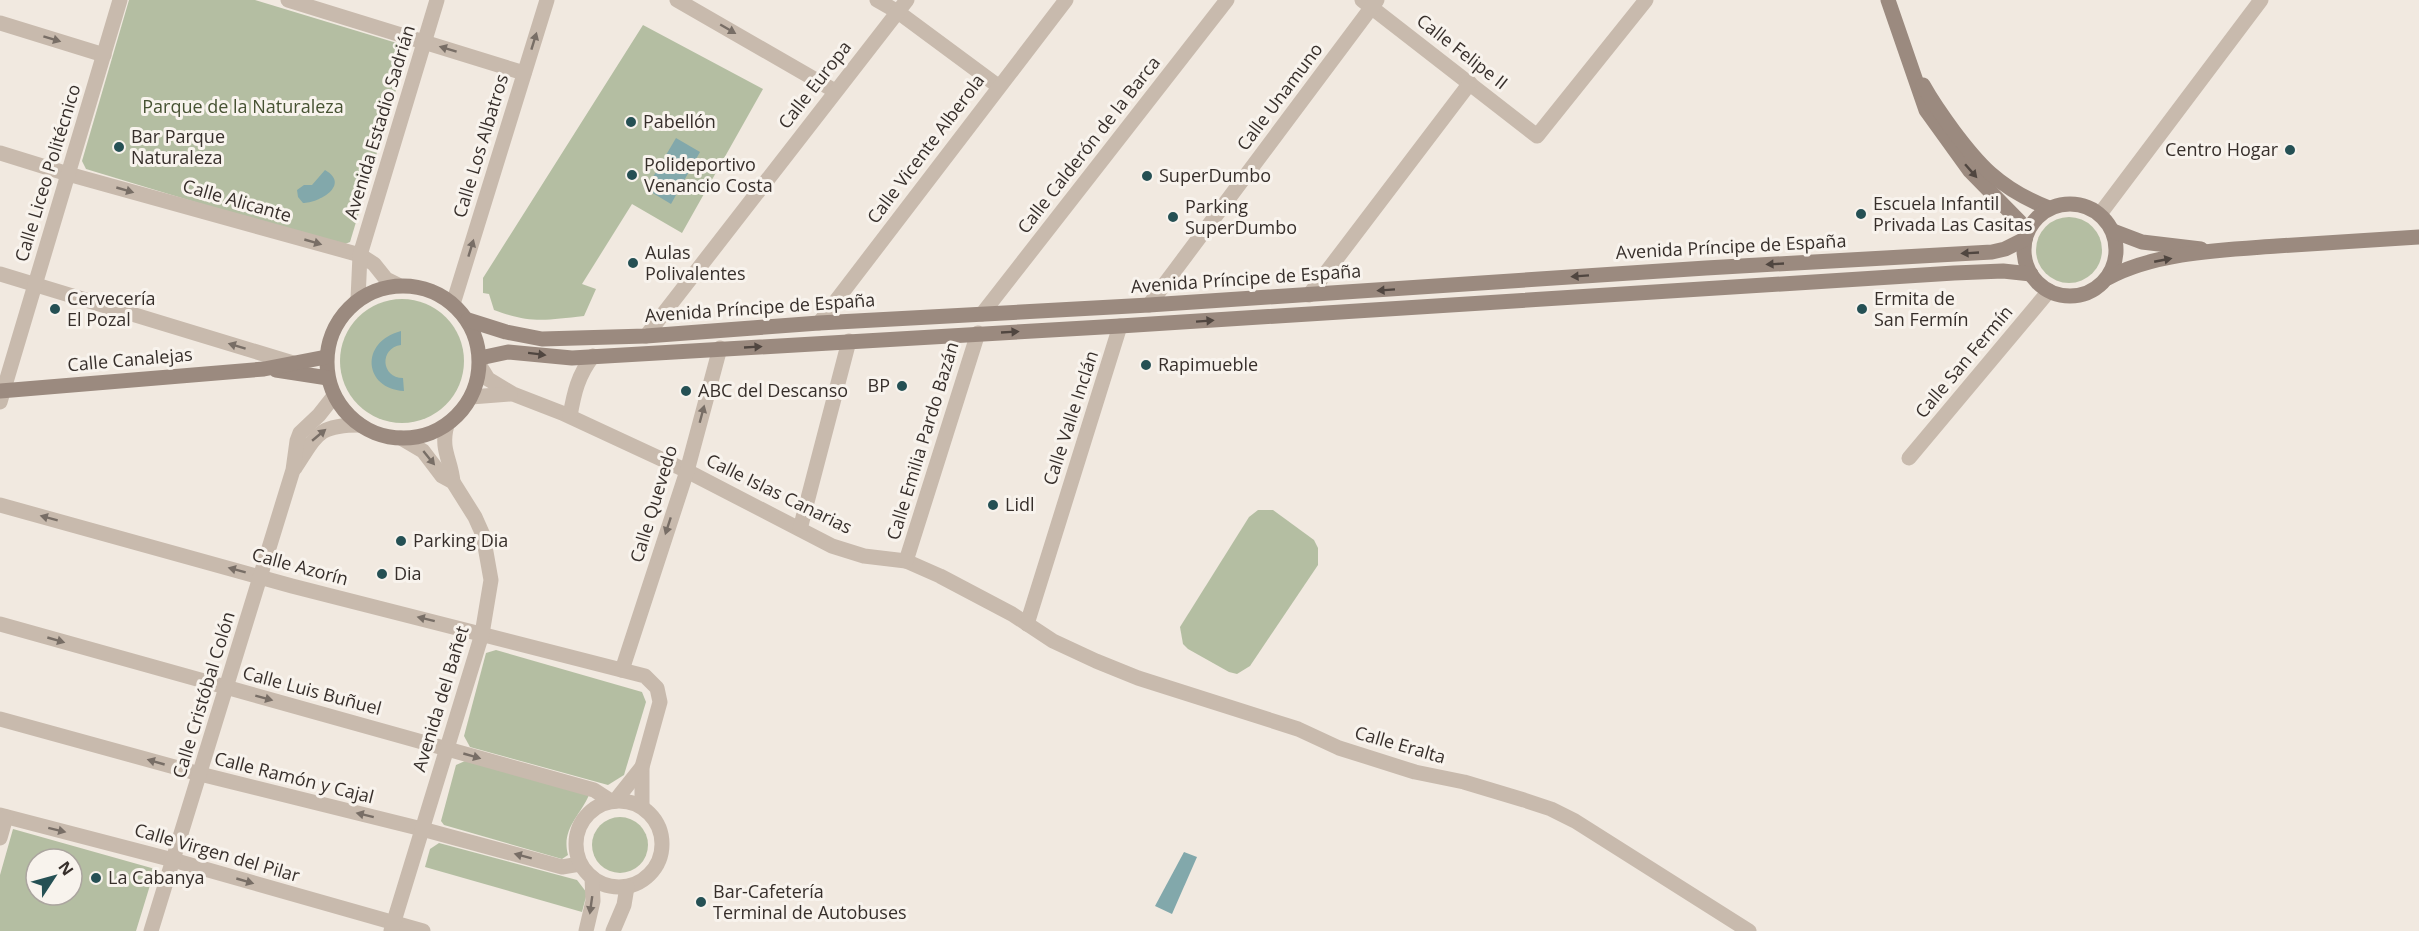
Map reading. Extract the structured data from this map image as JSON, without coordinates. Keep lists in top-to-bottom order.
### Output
{
  "streets": {
    "main road": ["Avenida Príncipe de España", "Calle Canalejas"],
    "street": [
      "Calle Felipe II",
      "Calle Europa",
      "Calle Unamuno",
      "Avenida Estadio Sadrián",
      "Calle Calderón de la Barca",
      "Calle Los Albatros",
      "Calle Vicente Alberola",
      "Calle Liceo Politécnico",
      "Calle Alicante",
      "Calle San Fermín",
      "Calle Valle Inclán",
      "Calle Emilia Pardo Bazán",
      "Calle Islas Canarias",
      "Calle Quevedo",
      "Calle Azorín",
      "Calle Luis Buñuel",
      "Calle Cristóbal Colón",
      "Avenida del Bañet",
      "Calle Eralta",
      "Calle Ramón y Cajal",
      "Calle Virgen del Pilar"
    ]
  },
  "crossings": [
    ["Calle Felipe II", "Calle Unamuno"],
    ["Calle Europa", "Avenida Príncipe de España"],
    ["Calle Unamuno", "Avenida Príncipe de España"],
    ["Avenida Estadio Sadrián", "Calle Los Albatros"],
    ["Avenida Estadio Sadrián", "Calle Alicante"],
    ["Avenida Estadio Sadrián", "Avenida Príncipe de España"],
    ["Avenida Estadio Sadrián", "Calle Canalejas"],
    ["Avenida Estadio Sadrián", "Calle Islas Canarias"],
    ["Avenida Estadio Sadrián", "Calle Cristóbal Colón"],
    ["Avenida Estadio Sadrián", "Avenida del Bañet"],
    ["Calle Calderón de la Barca", "Avenida Príncipe de España"],
    ["Calle Los Albatros", "Avenida Príncipe de España"],
    ["Calle Los Albatros", "Calle Canalejas"],
    ["Calle Los Albatros", "Calle Islas Canarias"],
    ["Calle Los Albatros", "Calle Cristóbal Colón"],
    ["Calle Los Albatros", "Avenida del Bañet"],
    ["Calle Vicente Alberola", "Avenida Príncipe de España"],
    ["Calle Liceo Politécnico", "Calle Alicante"],
    ["Calle Liceo Politécnico", "Calle Canalejas"],
    ["Avenida Príncipe de España", "Calle Canalejas"],
    ["Avenida Príncipe de España", "Calle San Fermín"],
    ["Avenida Príncipe de España", "Calle Valle Inclán"],
    ["Avenida Príncipe de España", "Calle Emilia Pardo Bazán"],
    ["Avenida Príncipe de España", "Calle Islas Canarias"],
    ["Avenida Príncipe de España", "Calle Quevedo"],
    ["Avenida Príncipe de España", "Calle Cristóbal Colón"],
    ["Avenida Príncipe de España", "Avenida del Bañet"],
    ["Calle Canalejas", "Calle Islas Canarias"],
    ["Calle Canalejas", "Calle Cristóbal Colón"],
    ["Calle Canalejas", "Avenida del Bañet"],
    ["Calle Valle Inclán", "Calle Islas Canarias"],
    ["Calle Valle Inclán", "Calle Eralta"],
    ["Calle Emilia Pardo Bazán", "Calle Islas Canarias"],
    ["Calle Islas Canarias", "Calle Quevedo"],
    ["Calle Islas Canarias", "Calle Cristóbal Colón"],
    ["Calle Islas Canarias", "Avenida del Bañet"],
    ["Calle Islas Canarias", "Calle Eralta"],
    ["Calle Quevedo", "Calle Azorín"],
    ["Calle Azorín", "Calle Cristóbal Colón"],
    ["Calle Azorín", "Avenida del Bañet"],
    ["Calle Luis Buñuel", "Calle Cristóbal Colón"],
    ["Calle Luis Buñuel", "Avenida del Bañet"],
    ["Calle Luis Buñuel", "Calle Ramón y Cajal"],
    ["Calle Cristóbal Colón", "Avenida del Bañet"],
    ["Calle Cristóbal Colón", "Calle Ramón y Cajal"],
    ["Calle Cristóbal Colón", "Calle Virgen del Pilar"],
    ["Avenida del Bañet", "Calle Ramón y Cajal"],
    ["Avenida del Bañet", "Calle Virgen del Pilar"]
  ],
  "one_way": [
    "Calle Los Albatros",
    "Calle Azorín",
    "Calle Luis Buñuel",
    "Calle Ramón y Cajal",
    "Calle Virgen del Pilar"
  ],
  "parks": ["Parque de la Naturaleza"],
  "places": [
    "Pabellón",
    "Bar Parque Naturaleza",
    "Centro Hogar",
    "Polideportivo Venancio Costa",
    "SuperDumbo",
    "Escuela Infantil Privada Las Casitas",
    "Parking SuperDumbo",
    "Aulas Polivalentes",
    "Cervecería El Pozal",
    "Ermita de San Fermín",
    "Rapimueble",
    "BP",
    "ABC del Descanso",
    "Lidl",
    "Parking Dia",
    "Dia",
    "La Cabanya",
    "Bar-Cafetería Terminal de Autobuses"
  ],
  "north": "top right"
}
